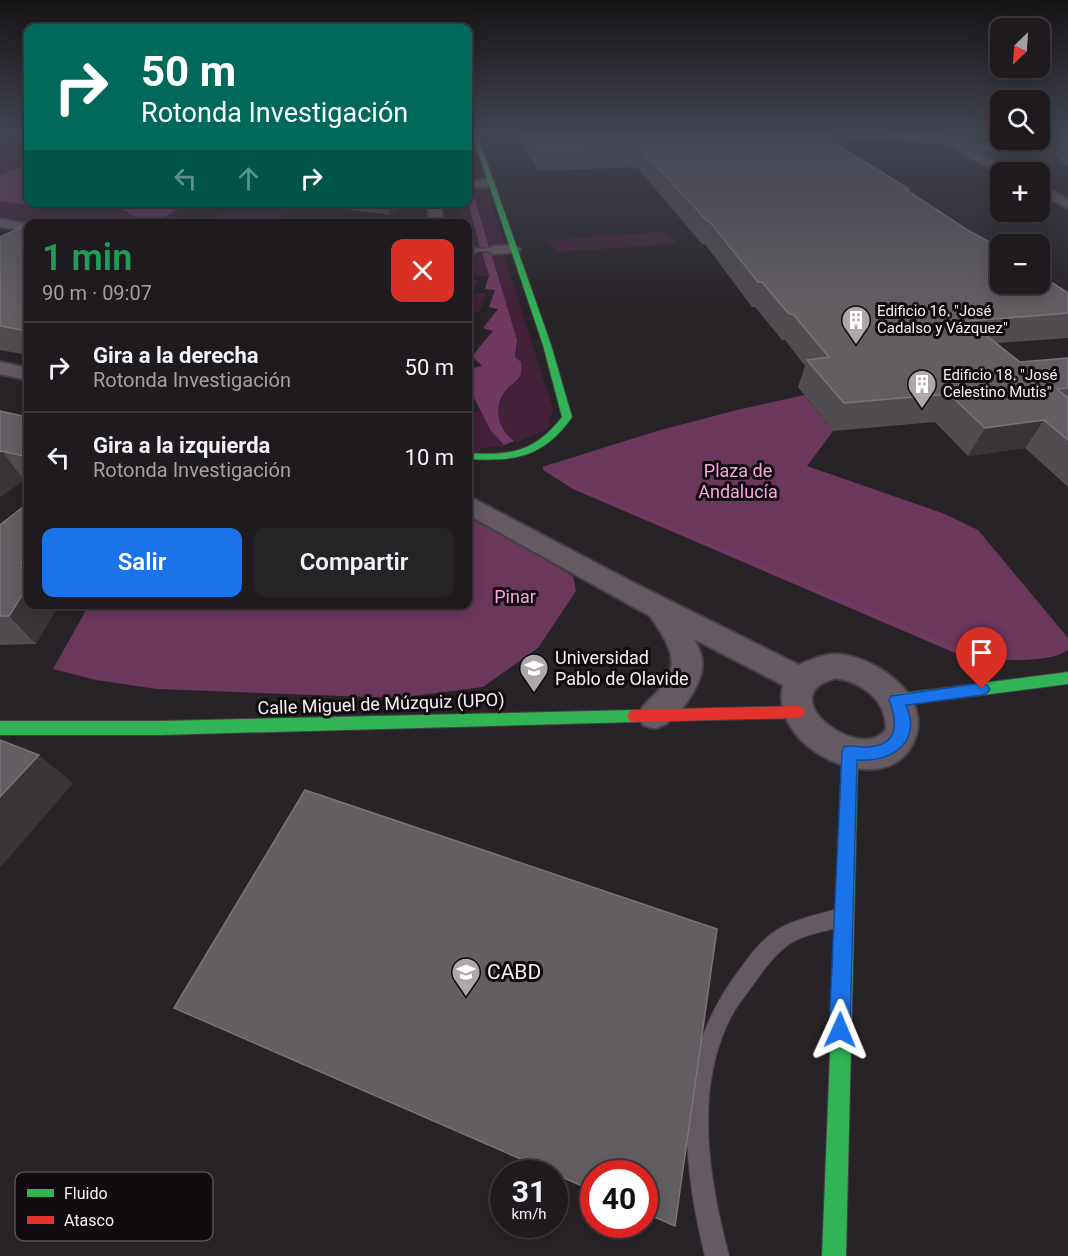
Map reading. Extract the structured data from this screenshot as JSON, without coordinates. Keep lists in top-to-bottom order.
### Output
{
  "streets": {
    "street": ["Calle Miguel de Múzquiz (UPO)"]
  },
  "parks": ["Plaza de Andalucía", "Pinar"],
  "places": {
    "building": ["Edificio 16. \"José Cadalso y Vázquez\"", "Edificio 18. \"José Celestino Mutis\""],
    "school or university": ["Universidad Pablo de Olavide", "CABD"]
  },
  "legend": ["Fluido", "Atasco"],
  "north": "bottom left",
  "page": {
    "map_buttons": ["+", "−"],
    "turn": ["50 m", "Rotonda Investigación"],
    "heading": ["1 min", "90 m · 09:07"],
    "list": [
      {
        "name": "Gira a la derecha",
        "note": "Rotonda Investigación",
        "value": "50 m"
      },
      {
        "name": "Gira a la izquierda",
        "note": "Rotonda Investigación",
        "value": "10 m"
      }
    ],
    "buttons": ["Salir", "Compartir"],
    "speed": "31 km/h",
    "limit": "40"
  }
}
